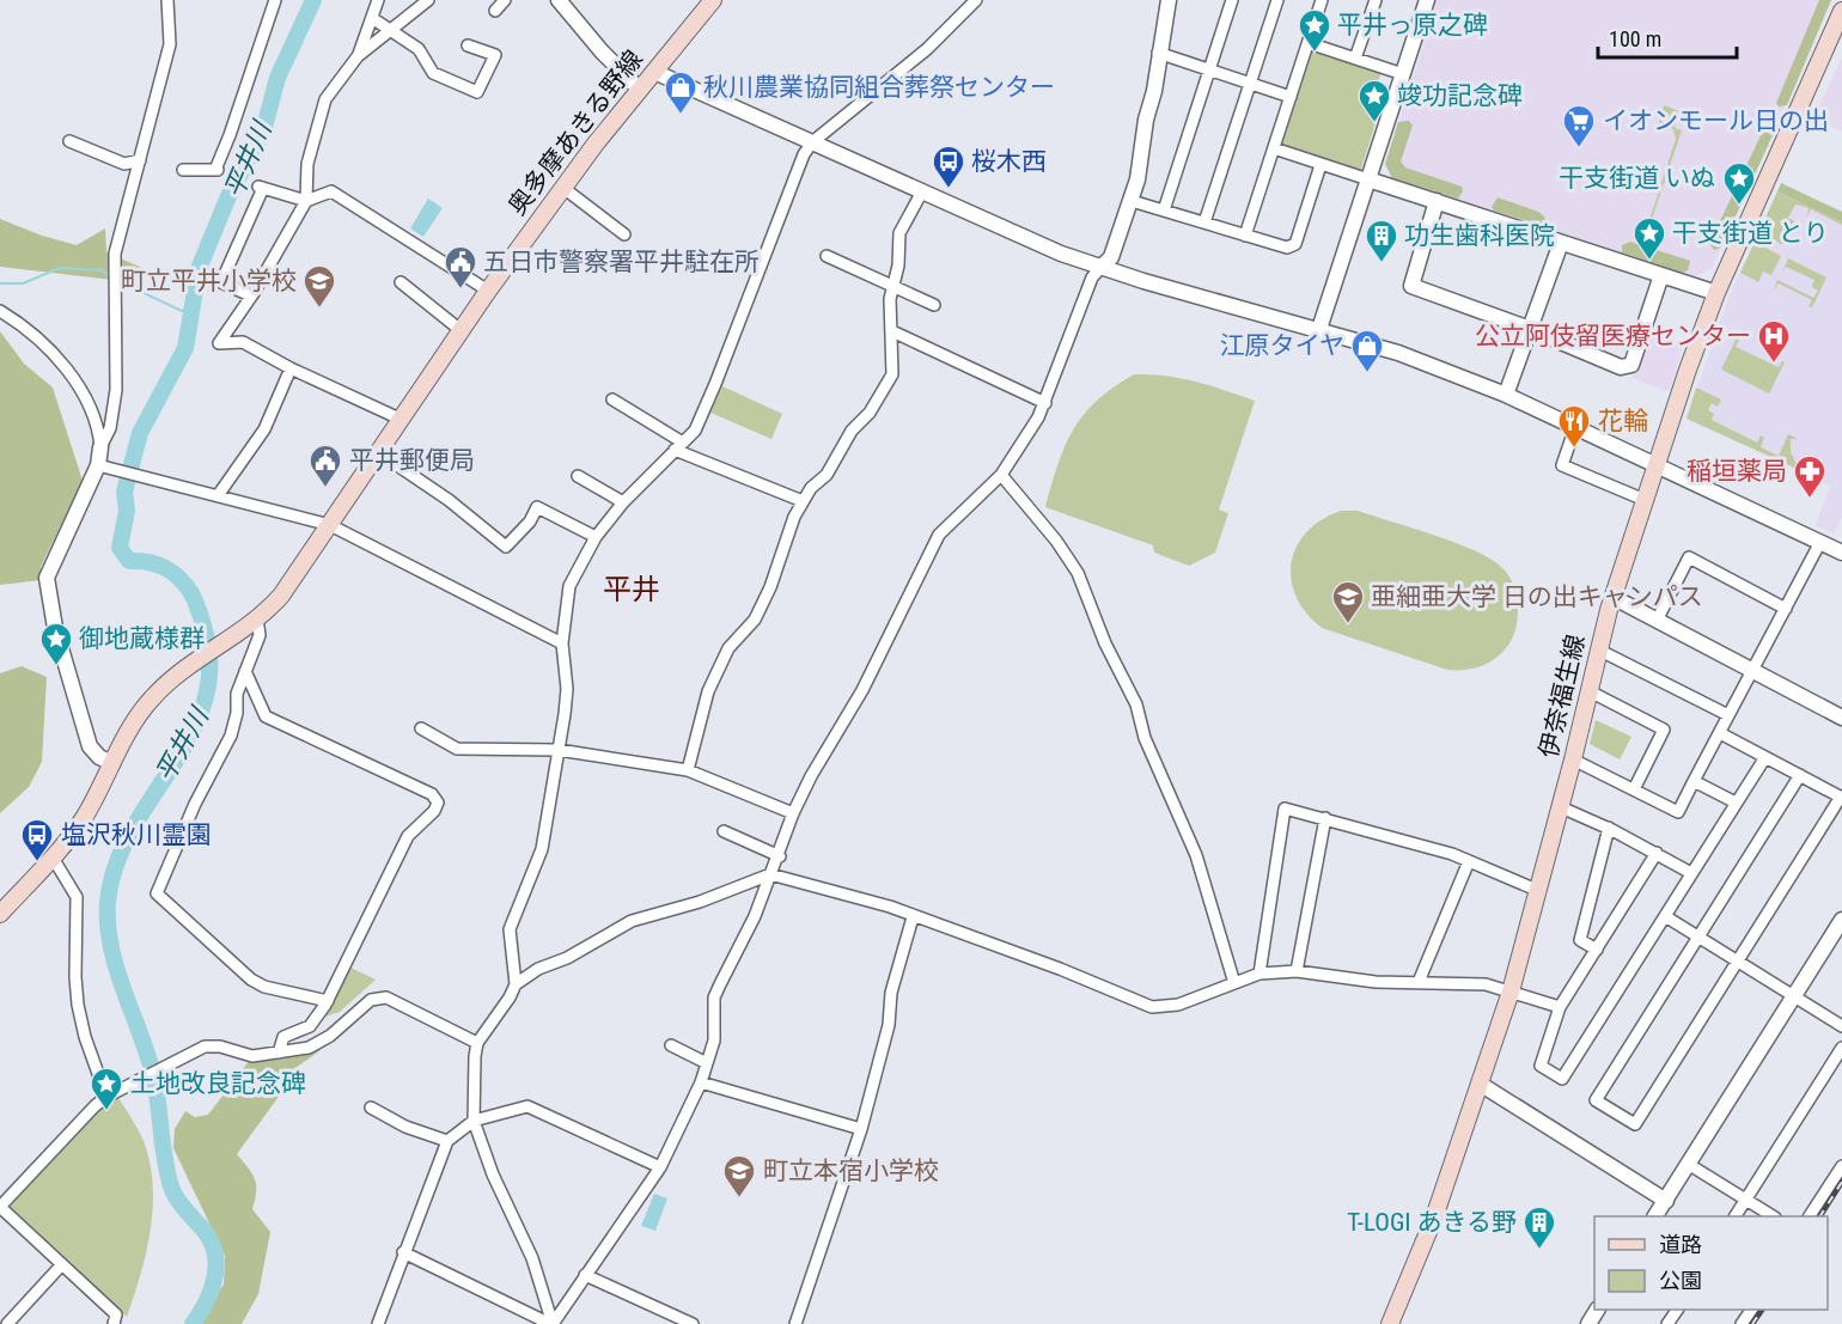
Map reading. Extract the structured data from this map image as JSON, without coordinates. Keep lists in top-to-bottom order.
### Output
{
  "streets": {
    "main road": ["奥多摩あきる野線", "伊奈福生線"]
  },
  "districts": ["平井"],
  "water": ["平井川"],
  "places": {
    "place": [
      "平井っ原之碑",
      "竣功記念碑",
      "干支街道 いぬ",
      "干支街道 とり",
      "御地蔵様群",
      "土地改良記念碑"
    ],
    "shop": ["秋川農業協同組合葬祭センター", "江原タイヤ"],
    "supermarket": ["イオンモール日の出"],
    "bus stop": ["桜木西", "塩沢秋川霊園"],
    "building": ["功生歯科医院", "T-LOGI あきる野"],
    "public building": ["五日市警察署平井駐在所", "平井郵便局"],
    "school or university": ["町立平井小学校", "亜細亜大学 日の出キャンパス", "町立本宿小学校"],
    "hospital": ["公立阿伎留医療センター"],
    "restaurant": ["花輪"],
    "pharmacy": ["稲垣薬局"]
  },
  "legend": ["道路", "公園"],
  "scale_bar": "100 m"
}
